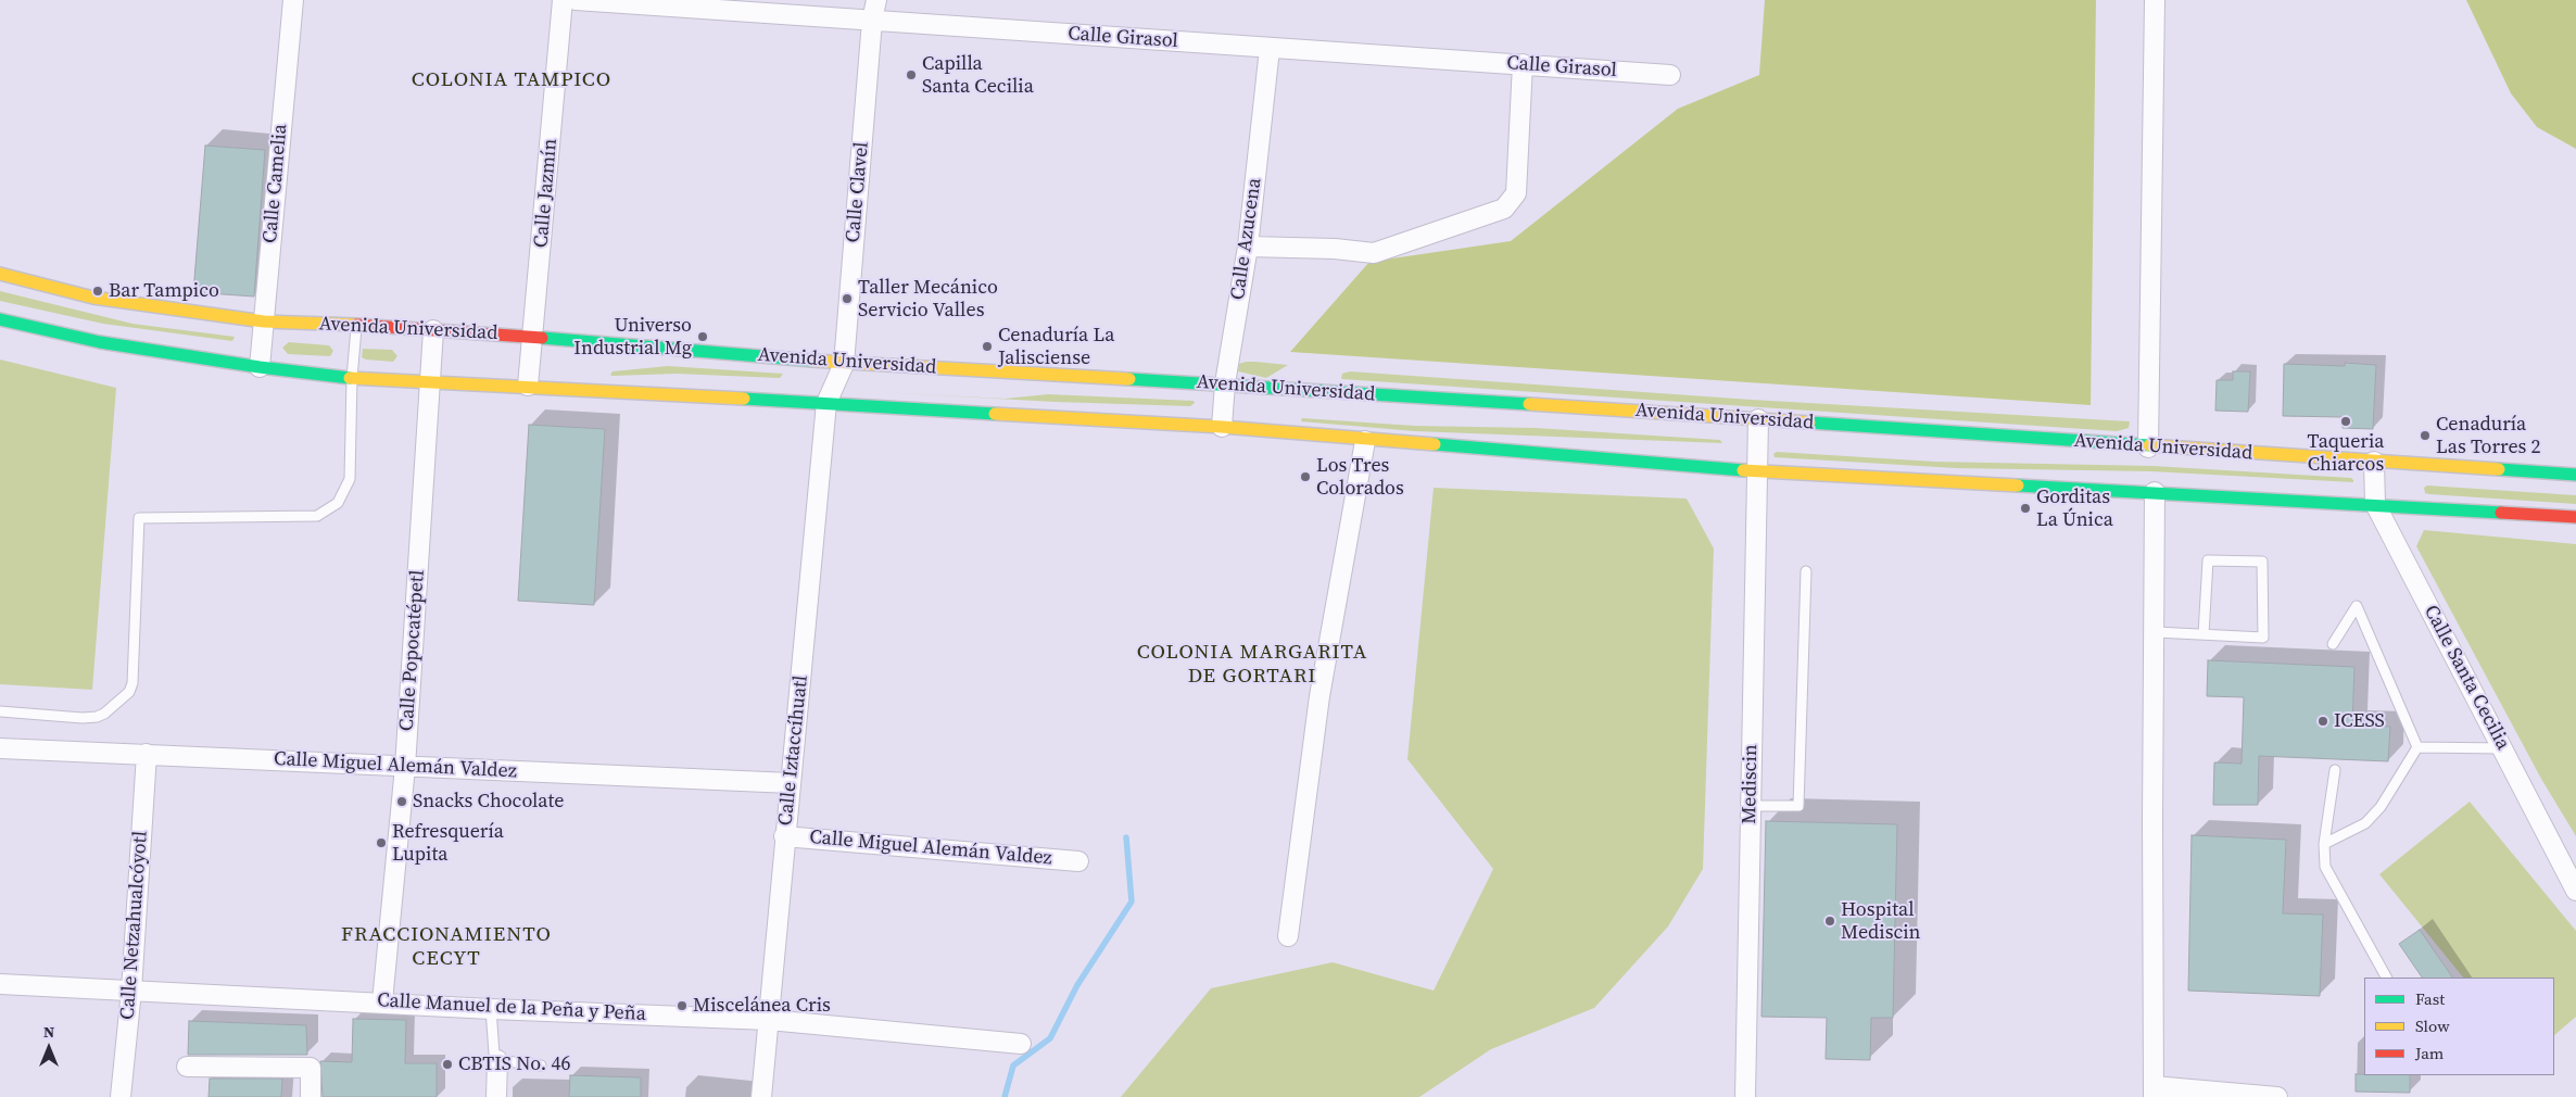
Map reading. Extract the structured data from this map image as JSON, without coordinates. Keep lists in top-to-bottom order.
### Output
{
  "streets": {
    "main road": ["Avenida Universidad"],
    "street": [
      "Calle Girasol",
      "Calle Camelia",
      "Calle Clavel",
      "Calle Jazmín",
      "Calle Azucena",
      "Calle Popocatépetl",
      "Calle Santa Cecilia",
      "Calle Iztaccíhuatl",
      "Calle Miguel Alemán Valdez",
      "Mediscin",
      "Calle Netzahualcóyotl",
      "Calle Manuel de la Peña y Peña"
    ]
  },
  "crossings": [
    ["Calle Girasol", "Calle Clavel"],
    ["Calle Girasol", "Calle Azucena"],
    ["Calle Camelia", "Avenida Universidad"],
    ["Calle Clavel", "Avenida Universidad"],
    ["Calle Clavel", "Calle Iztaccíhuatl"],
    ["Calle Jazmín", "Avenida Universidad"],
    ["Calle Azucena", "Avenida Universidad"],
    ["Avenida Universidad", "Calle Popocatépetl"],
    ["Avenida Universidad", "Calle Santa Cecilia"],
    ["Avenida Universidad", "Mediscin"],
    ["Calle Popocatépetl", "Calle Miguel Alemán Valdez"],
    ["Calle Popocatépetl", "Calle Manuel de la Peña y Peña"],
    ["Calle Iztaccíhuatl", "Calle Miguel Alemán Valdez"],
    ["Calle Iztaccíhuatl", "Calle Manuel de la Peña y Peña"],
    ["Calle Miguel Alemán Valdez", "Calle Netzahualcóyotl"],
    ["Calle Netzahualcóyotl", "Calle Manuel de la Peña y Peña"]
  ],
  "districts": ["COLONIA TAMPICO", "COLONIA MARGARITA DE GORTARI", "FRACCIONAMIENTO CECYT"],
  "places": [
    "Capilla Santa Cecilia",
    "Bar Tampico",
    "Taller Mecánico Servicio Valles",
    "Universo Industrial Mg",
    "Cenaduría La Jalisciense",
    "Taqueria Chiarcos",
    "Cenaduría Las Torres 2",
    "Los Tres Colorados",
    "Gorditas La Única",
    "ICESS",
    "Snacks Chocolate",
    "Refresquería Lupita",
    "Hospital Mediscin",
    "Miscelánea Cris",
    "CBTIS No. 46"
  ],
  "legend": ["Fast", "Slow", "Jam"],
  "north": "top"
}
